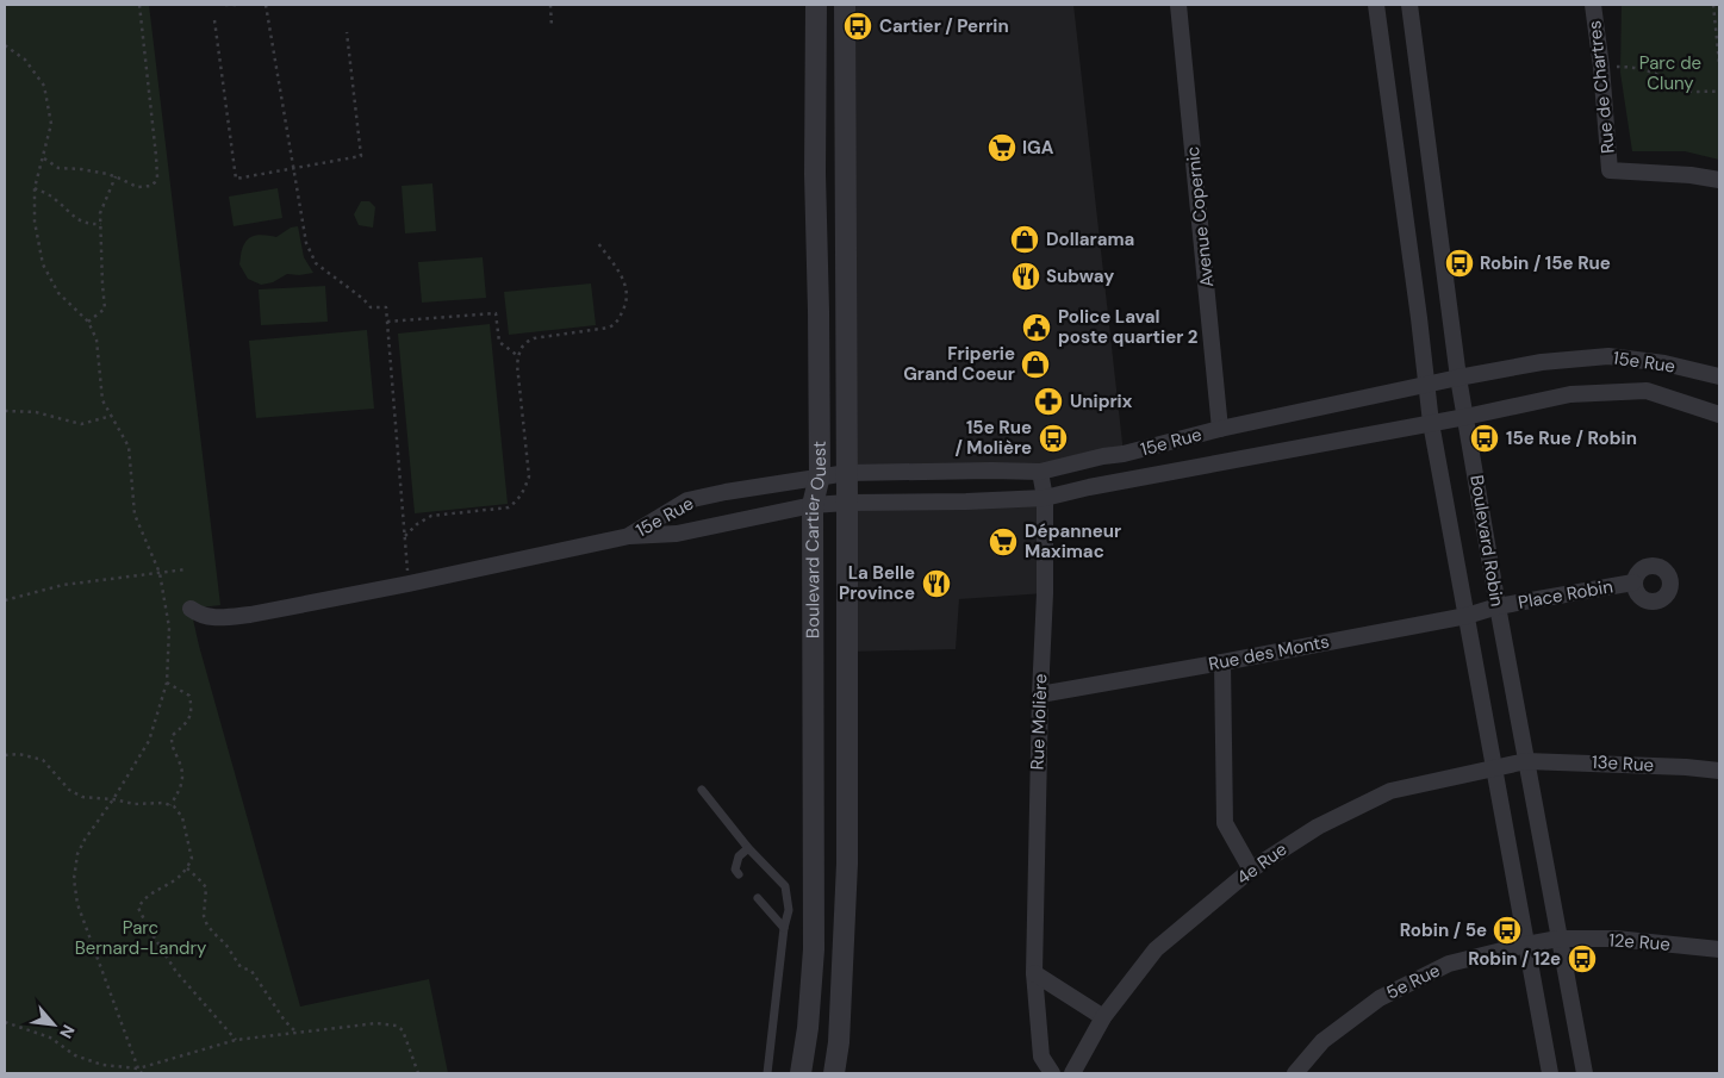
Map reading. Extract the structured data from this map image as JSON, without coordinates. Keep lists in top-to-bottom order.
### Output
{
  "streets": {
    "street": [
      "Rue de Chartres",
      "Avenue Copernic",
      "15e Rue",
      "Boulevard Cartier Ouest",
      "Boulevard Robin",
      "Place Robin",
      "Rue des Monts",
      "Rue Molière",
      "13e Rue",
      "4e Rue",
      "12e Rue",
      "5e Rue"
    ]
  },
  "crossings": [
    ["Avenue Copernic", "15e Rue"],
    ["15e Rue", "Boulevard Cartier Ouest"],
    ["15e Rue", "Boulevard Robin"],
    ["15e Rue", "Rue Molière"],
    ["Boulevard Robin", "Place Robin"],
    ["Boulevard Robin", "Rue des Monts"],
    ["Boulevard Robin", "13e Rue"],
    ["Boulevard Robin", "4e Rue"],
    ["Boulevard Robin", "12e Rue"],
    ["Boulevard Robin", "5e Rue"],
    ["Place Robin", "Rue des Monts"],
    ["Rue des Monts", "Rue Molière"],
    ["13e Rue", "4e Rue"],
    ["12e Rue", "5e Rue"]
  ],
  "parks": ["Parc de Cluny", "Parc Bernard-Landry"],
  "places": {
    "bus stop": [
      "Cartier / Perrin",
      "Robin / 15e Rue",
      "15e Rue / Molière",
      "15e Rue / Robin",
      "Robin / 5e",
      "Robin / 12e"
    ],
    "supermarket": ["IGA", "Dépanneur Maximac"],
    "shop": ["Dollarama", "Friperie Grand Coeur"],
    "restaurant": ["Subway", "La Belle Province"],
    "public building": ["Police Laval poste quartier 2"],
    "pharmacy": ["Uniprix"]
  },
  "north": "bottom right"
}
